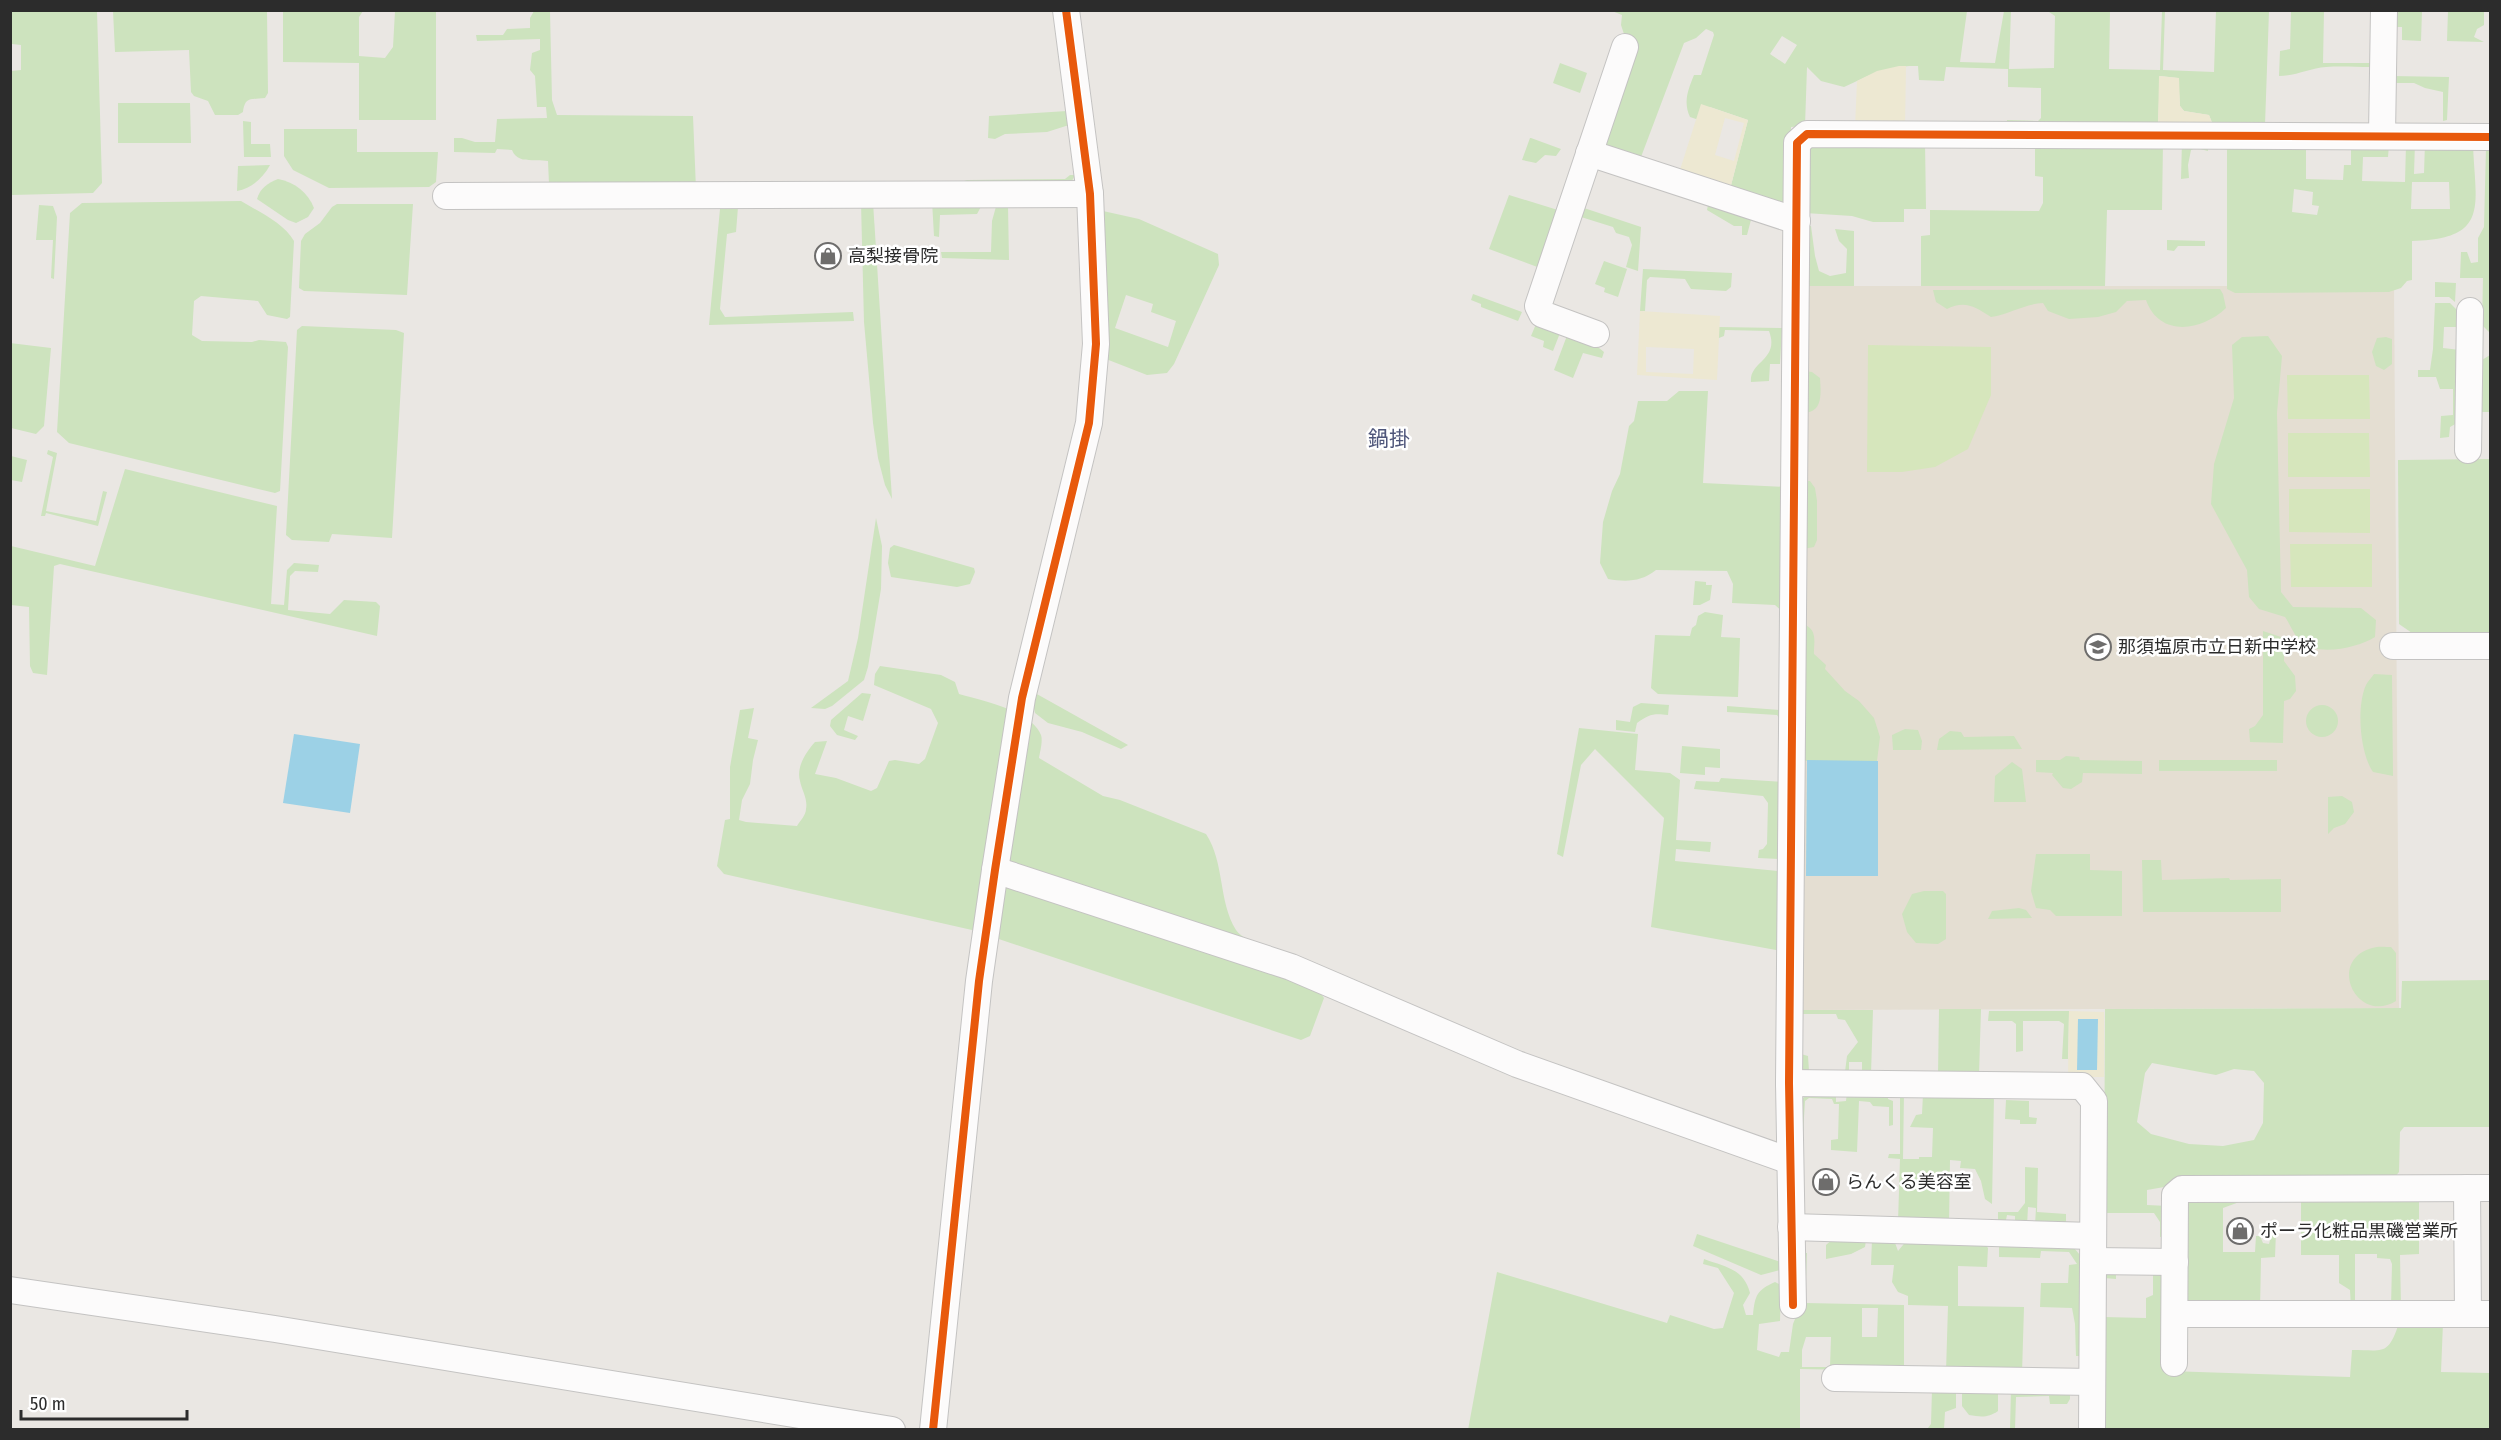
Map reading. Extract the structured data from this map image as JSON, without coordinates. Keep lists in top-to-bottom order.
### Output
{
  "districts": ["鍋掛"],
  "places": {
    "shop": ["高梨接骨院", "らんくる美容室", "ポーラ化粧品黒磯営業所"],
    "school or university": ["那須塩原市立日新中学校"]
  },
  "scale_bar": "50 m"
}
